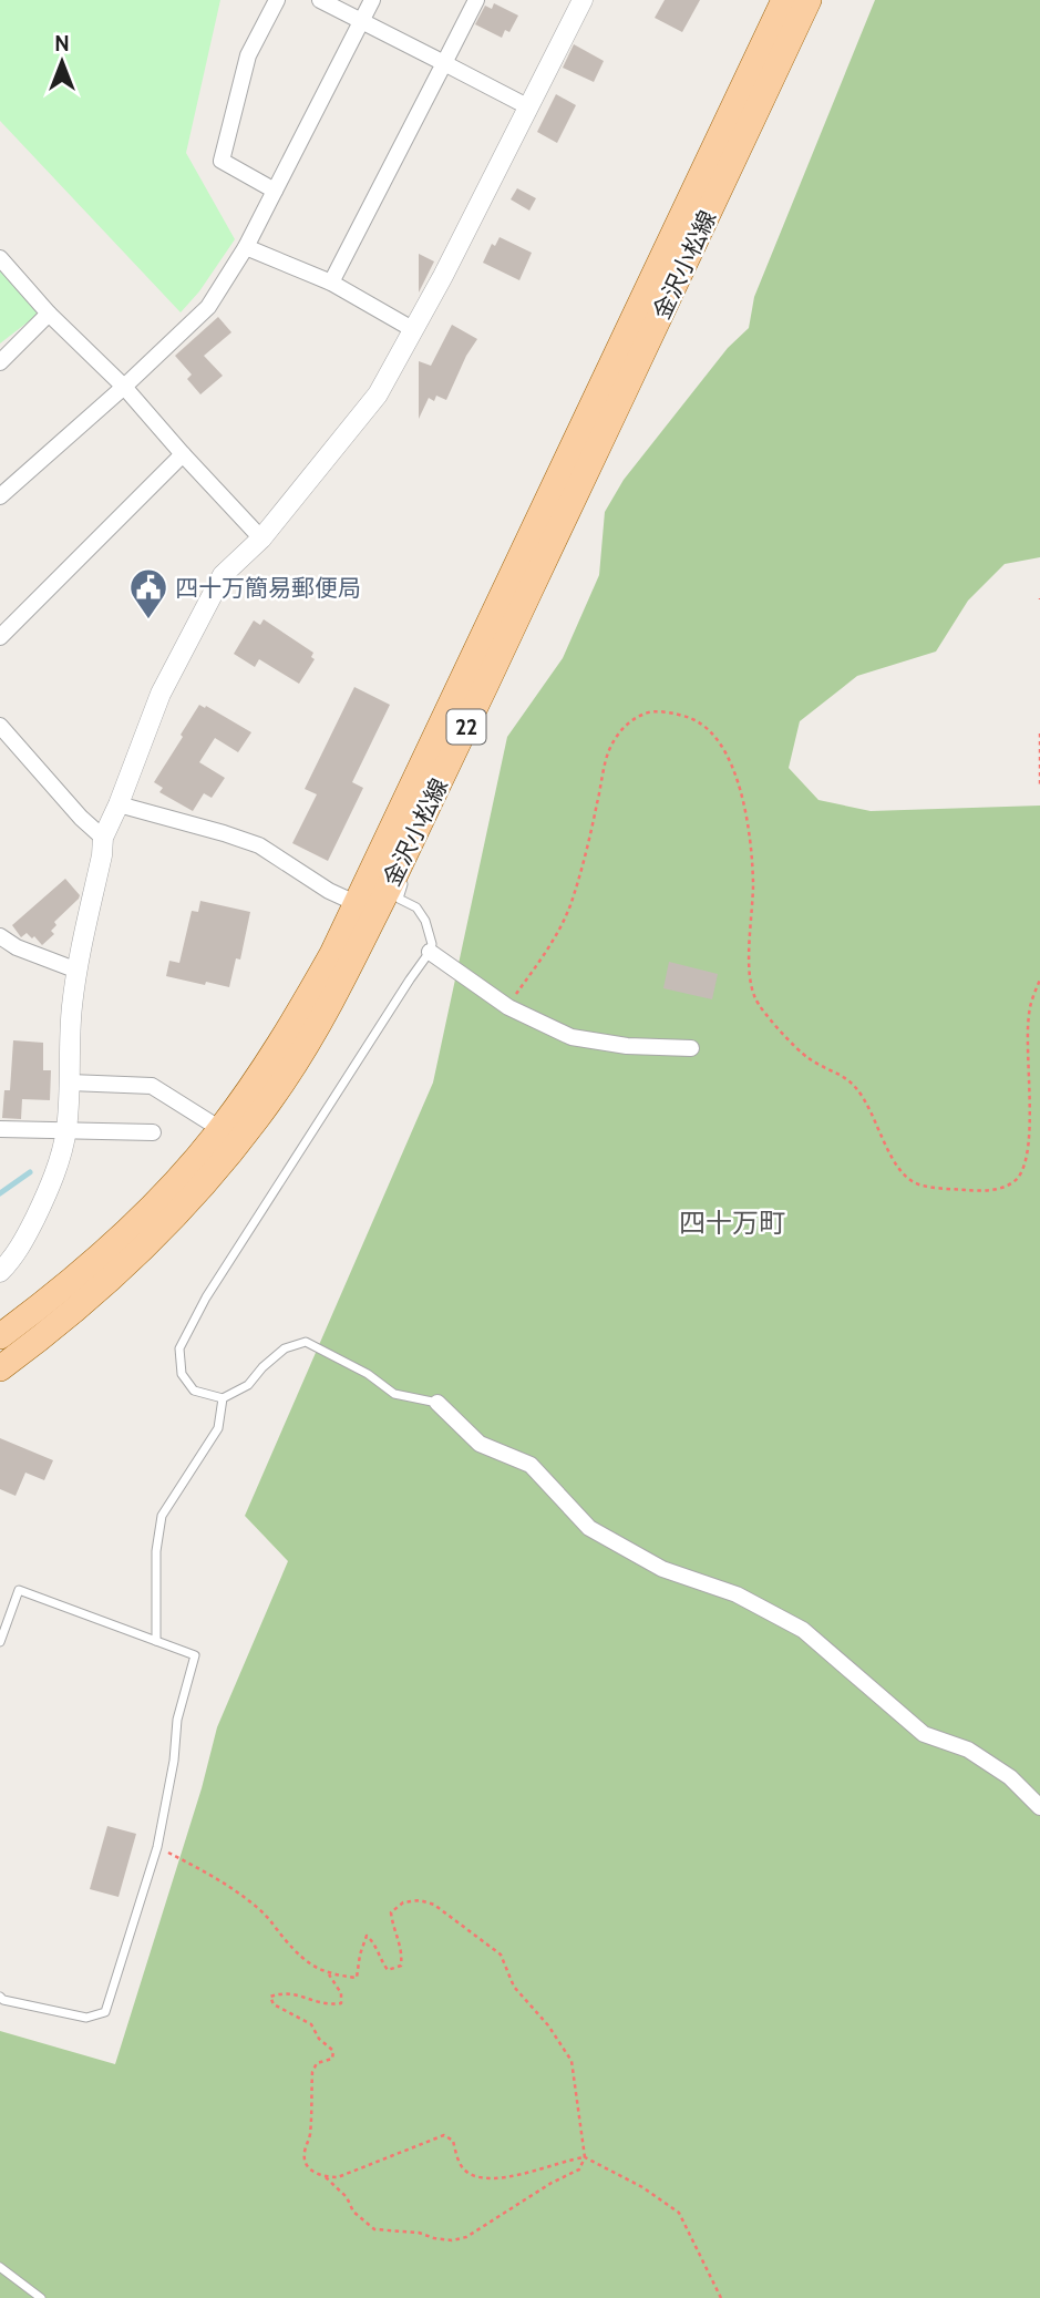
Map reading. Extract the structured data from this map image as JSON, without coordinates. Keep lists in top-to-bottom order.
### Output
{
  "streets": {
    "main road": ["金沢小松線", "22"]
  },
  "districts": ["四十万町"],
  "places": {
    "public building": ["四十万簡易郵便局"]
  },
  "north": "top"
}
